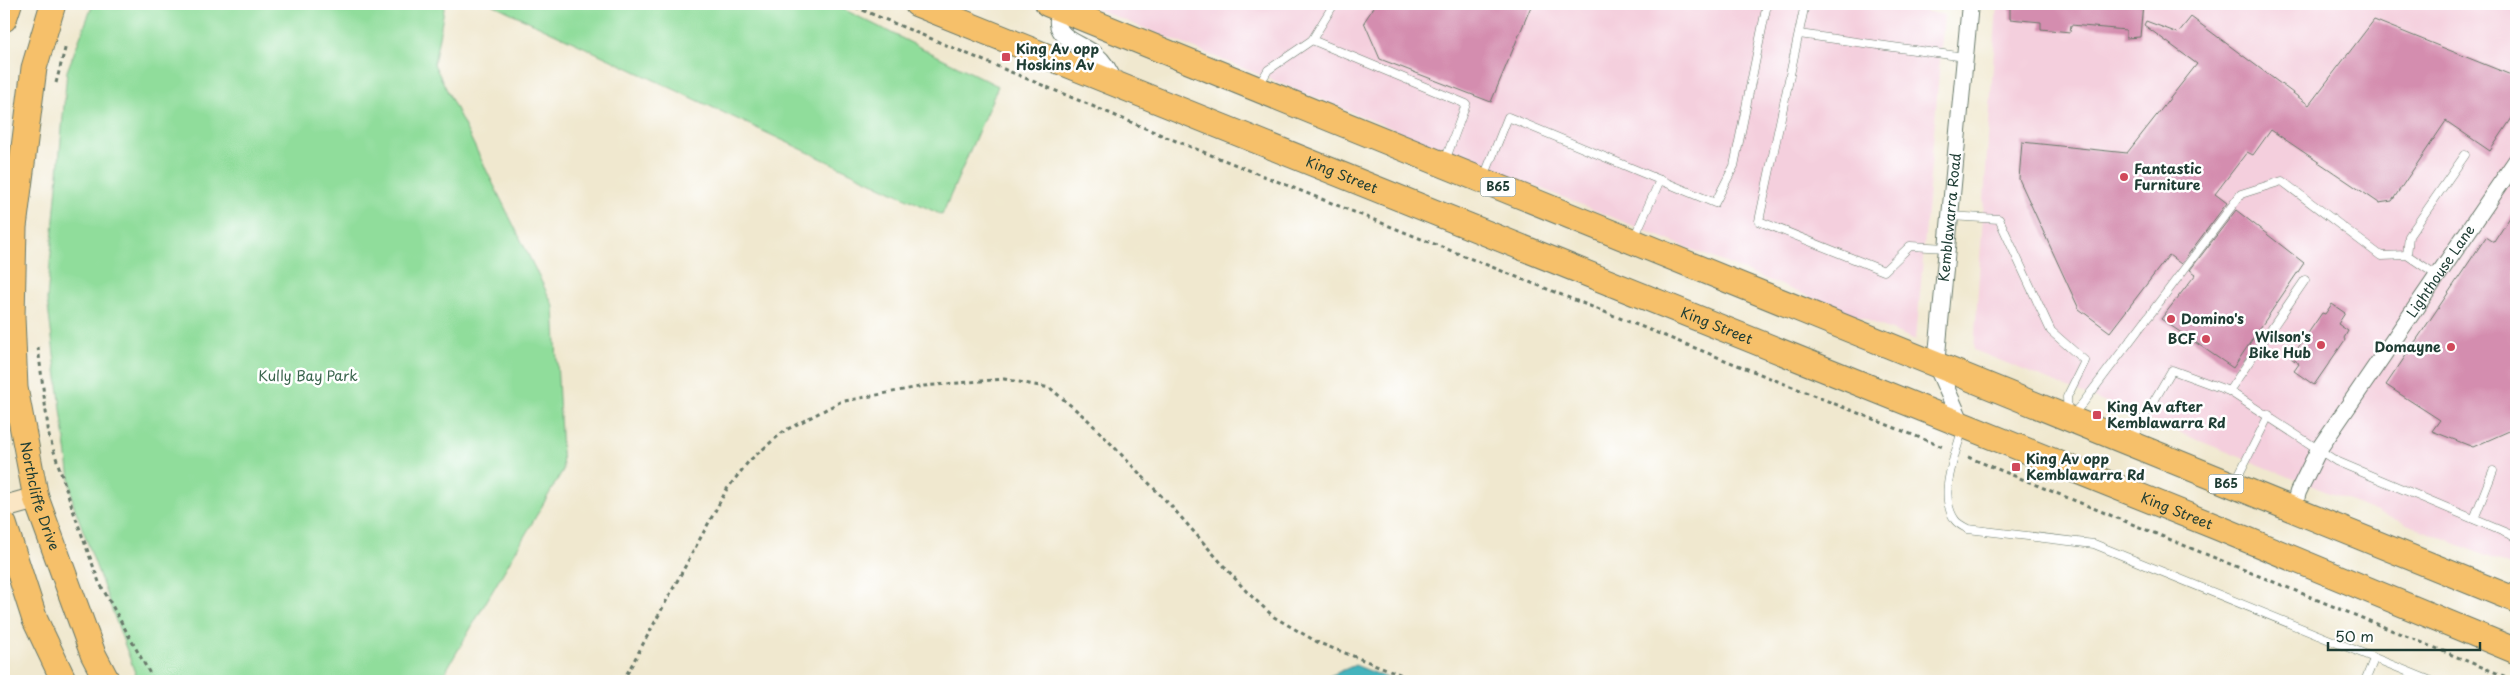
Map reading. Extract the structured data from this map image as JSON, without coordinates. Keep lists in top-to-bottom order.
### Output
{
  "streets": {
    "main road": ["King Street", "B65", "Northcliffe Drive"],
    "street": ["Kemblawarra Road", "Lighthouse Lane"]
  },
  "crossings": [
    ["King Street", "Kemblawarra Road"],
    ["B65", "Kemblawarra Road"],
    ["B65", "Lighthouse Lane"]
  ],
  "parks": ["Kully Bay Park"],
  "places": {
    "transit": ["King Av opp Hoskins Av", "King Av after Kemblawarra Rd", "King Av opp Kemblawarra Rd"],
    "other": [
      "Fantastic Furniture",
      "Domino's",
      "BCF",
      "Wilson's Bike Hub",
      "Domayne"
    ]
  },
  "scale_bar": "50 m"
}
